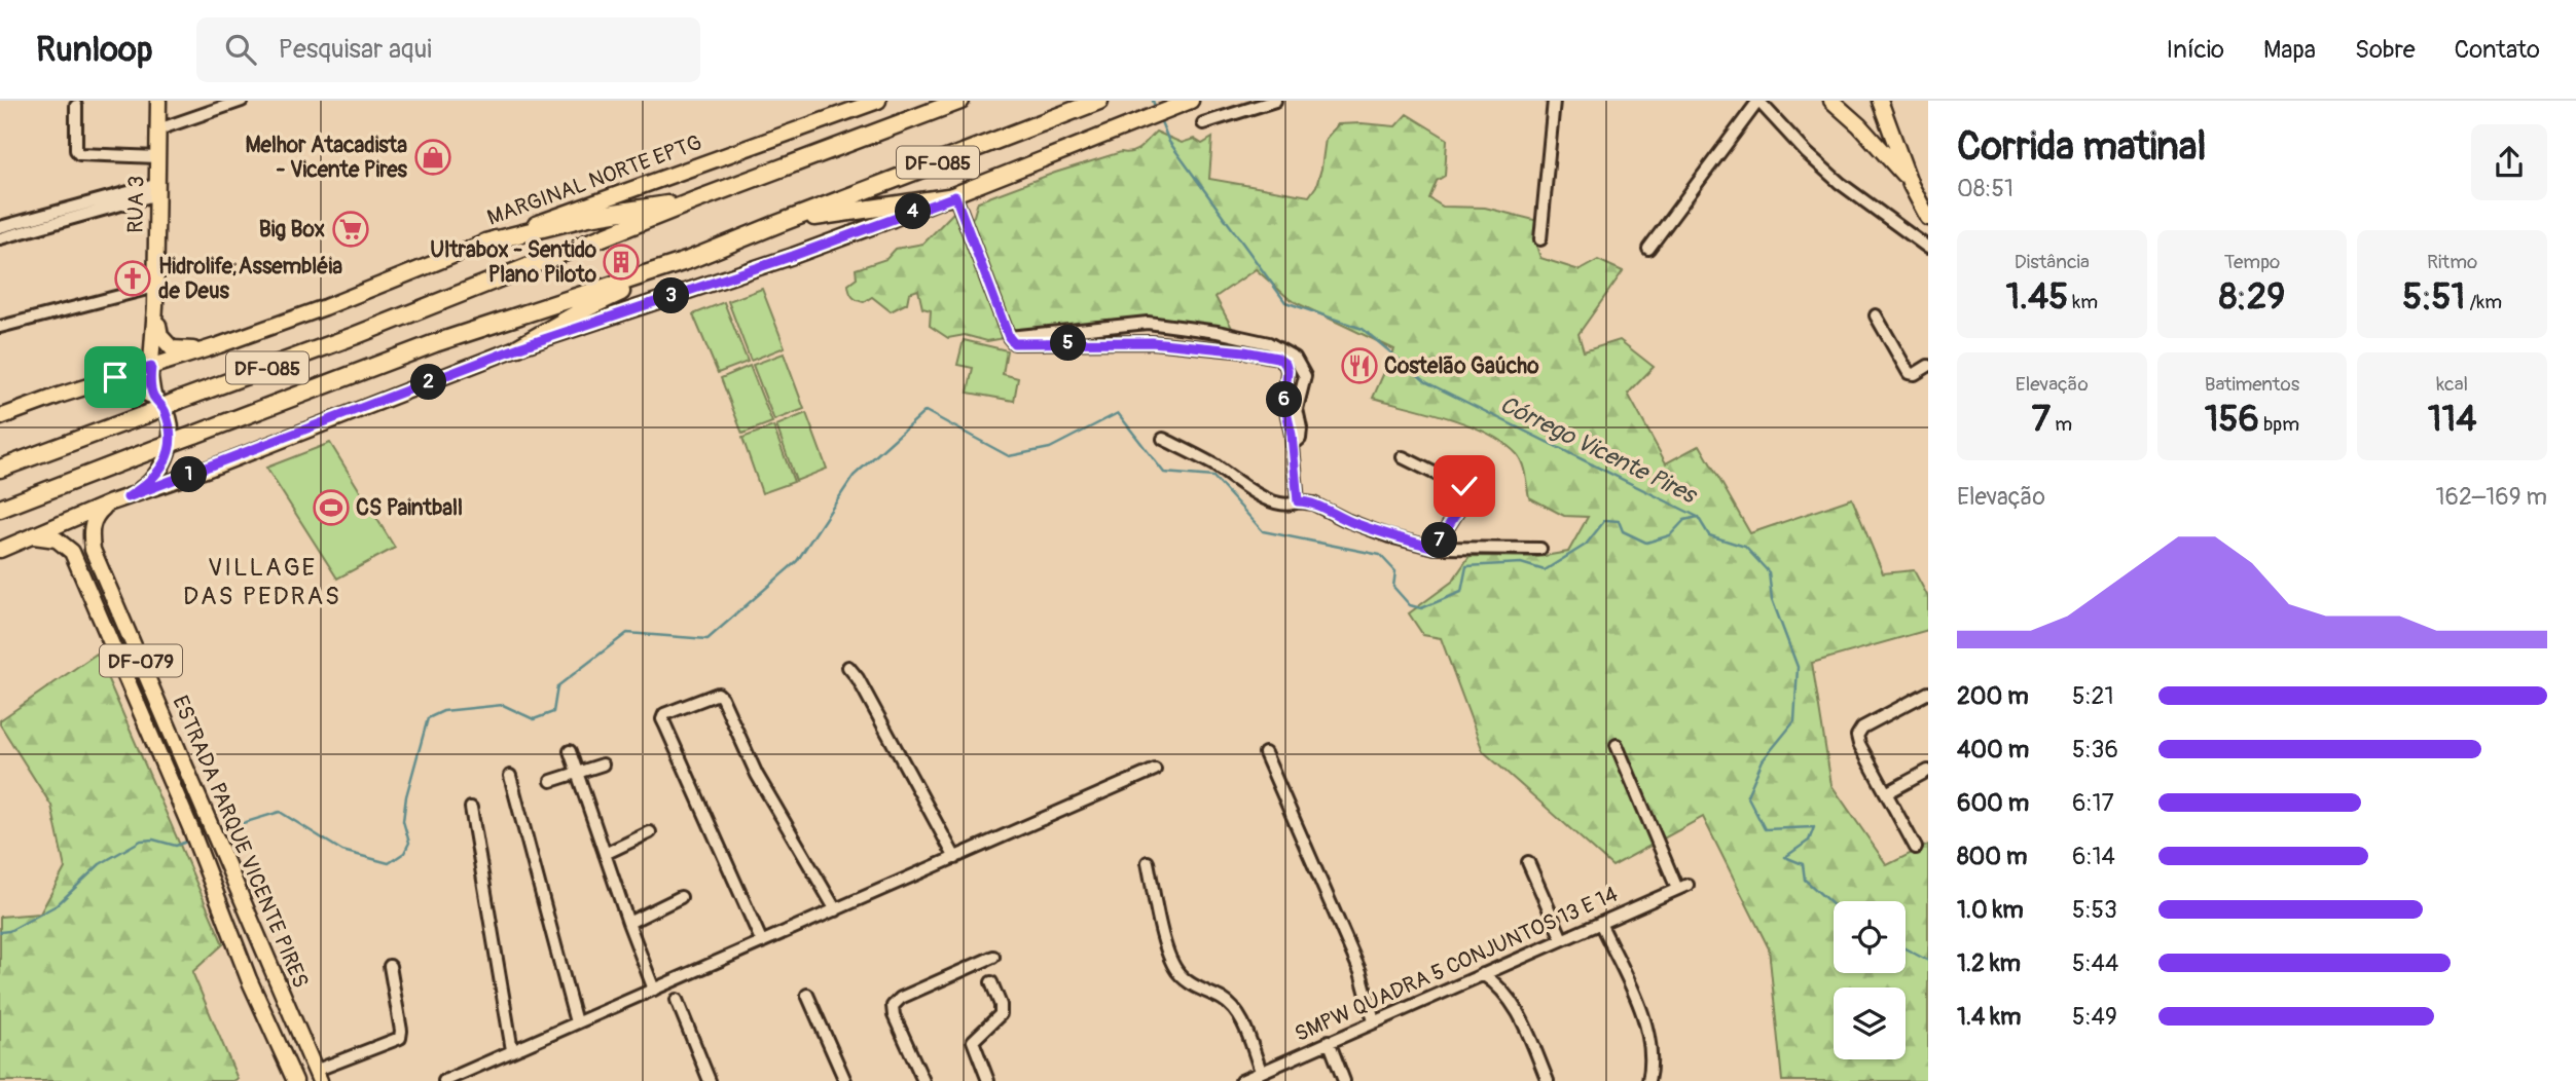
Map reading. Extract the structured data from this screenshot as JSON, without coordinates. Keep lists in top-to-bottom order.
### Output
{
  "streets": {
    "highway": ["DF-085"],
    "main road": [
      "MARGINAL NORTE EPTG",
      "RUA 3",
      "DF-079",
      "ESTRADA PARQUE VICENTE PIRES"
    ],
    "street": ["SMPW QUADRA 5 CONJUNTOS 13 E 14"]
  },
  "districts": ["VILLAGE DAS PEDRAS"],
  "water": ["Córrego Vicente Pires"],
  "places": {
    "shop": ["Melhor Atacadista - Vicente Pires"],
    "supermarket": ["Big Box"],
    "building": ["Ultrabox - Sentido Plano Piloto"],
    "church": ["Hidrolife;Assembléia de Deus"],
    "restaurant": ["Costelão Gaúcho"],
    "sports": ["CS Paintball"]
  },
  "page": {
    "header": "Runloop",
    "search": "Pesquisar aqui",
    "nav": [
      "Início",
      "Mapa",
      "Sobre",
      "Contato"
    ],
    "heading": ["Corrida matinal", "08:51"],
    "pins": [
      "4",
      "3",
      "5",
      "2",
      "6",
      "1",
      "7"
    ],
    "stats": [
      ["Distância", "1.45 km"],
      ["Tempo", "8:29"],
      ["Ritmo", "5:51 /km"],
      ["Elevação", "7 m"],
      ["Batimentos", "156 bpm"],
      ["kcal", "114"]
    ],
    "chart": ["Elevação", "162–169 m"],
    "list": [
      {
        "name": "200 m",
        "note": "5:21"
      },
      {
        "name": "400 m",
        "note": "5:36"
      },
      {
        "name": "600 m",
        "note": "6:17"
      },
      {
        "name": "800 m",
        "note": "6:14"
      },
      {
        "name": "1.0 km",
        "note": "5:53"
      },
      {
        "name": "1.2 km",
        "note": "5:44"
      },
      {
        "name": "1.4 km",
        "note": "5:49"
      }
    ]
  }
}
